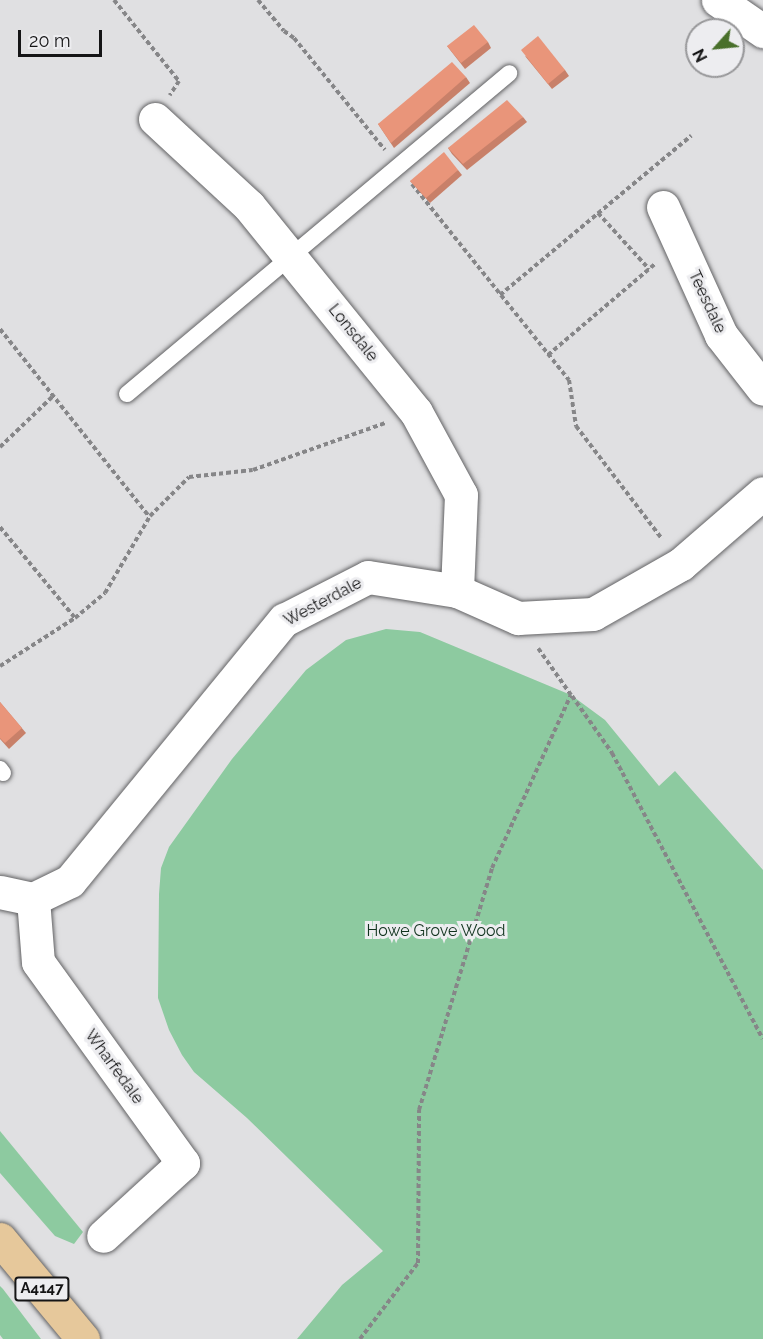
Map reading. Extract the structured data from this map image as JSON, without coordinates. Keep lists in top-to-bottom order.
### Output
{
  "streets": {
    "main road": ["A4147"],
    "street": [
      "Teesdale",
      "Lonsdale",
      "Westerdale",
      "Wharfedale"
    ]
  },
  "crossings": [
    ["Lonsdale", "Westerdale"],
    ["Westerdale", "Wharfedale"]
  ],
  "parks": ["Howe Grove Wood"],
  "scale_bar": "20 m",
  "north": "bottom left"
}
